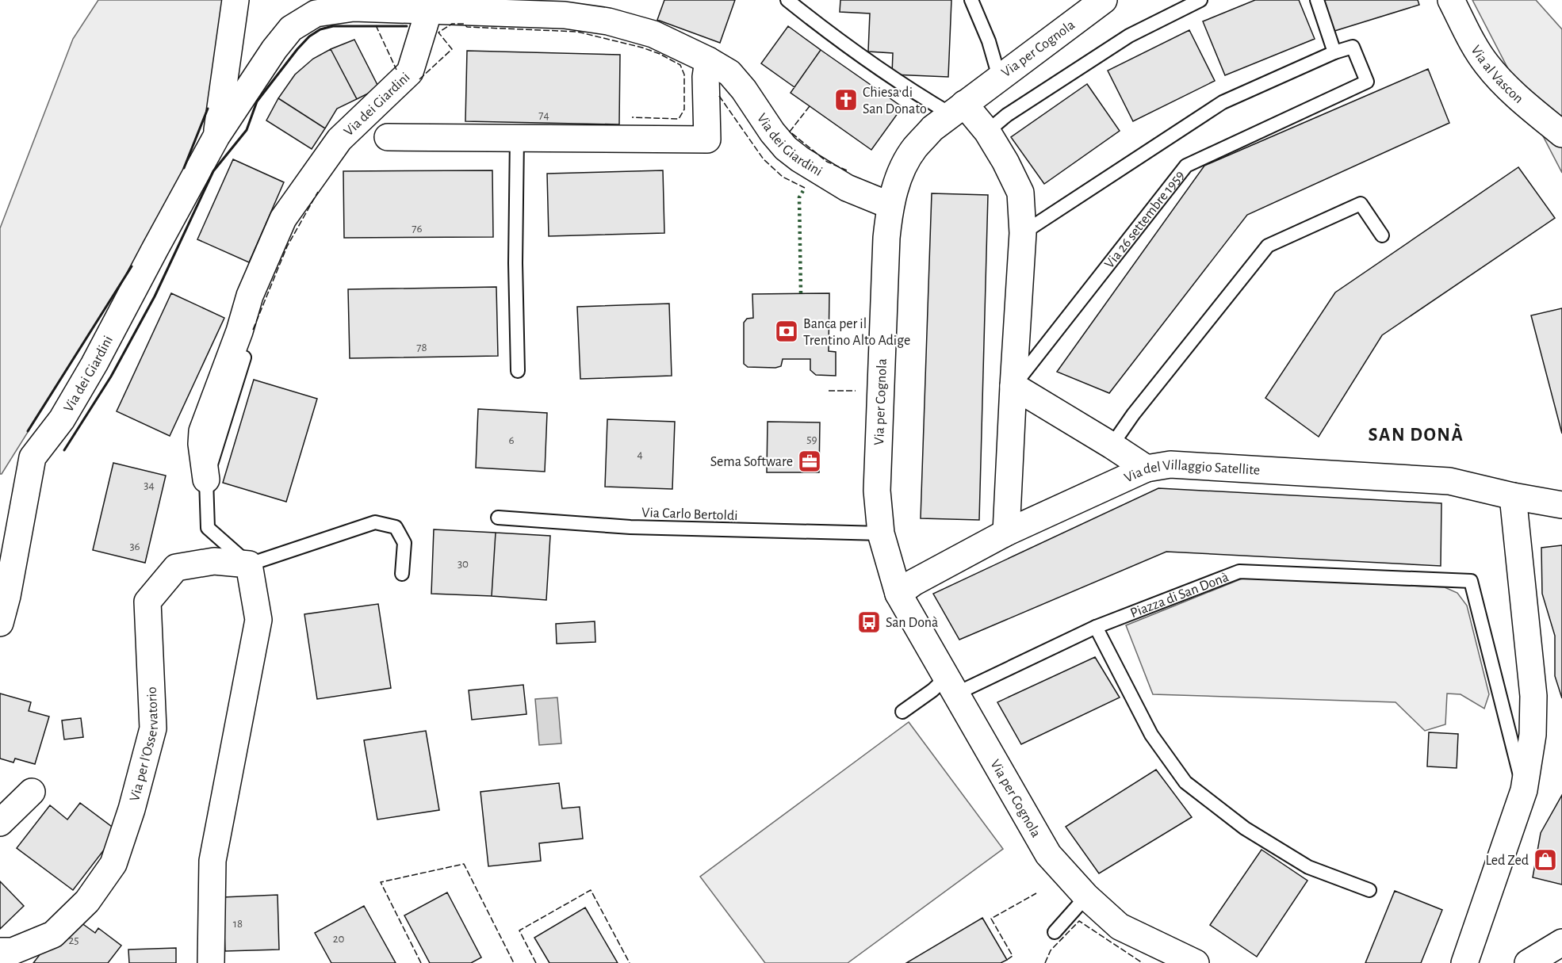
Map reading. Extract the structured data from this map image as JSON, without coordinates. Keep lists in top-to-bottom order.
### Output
{
  "streets": {
    "street": [
      "Via per Cognola",
      "Via al Vascon",
      "Via dei Giardini",
      "Via del Villaggio Satellite",
      "Via per l'Osservatorio"
    ],
    "lane": ["Via 26 settembre 1959", "Via Carlo Bertoldi", "Piazza di San Donà"]
  },
  "crossings": [
    ["Via per Cognola", "Via dei Giardini"],
    ["Via per Cognola", "Via del Villaggio Satellite"],
    ["Via per Cognola", "Via Carlo Bertoldi"]
  ],
  "districts": ["SAN DONÀ"],
  "places": {
    "church": ["Chiesa di San Donato"],
    "bank": ["Banca per il Trentino Alto Adige"],
    "office": ["Sema Software"],
    "bus stop": ["San Donà"],
    "shop": ["Led Zed"]
  },
  "house_numbers": [
    "74",
    "76",
    "78",
    "59",
    "6",
    "4",
    "34",
    "36",
    "30",
    "18",
    "20",
    "25"
  ]
}
